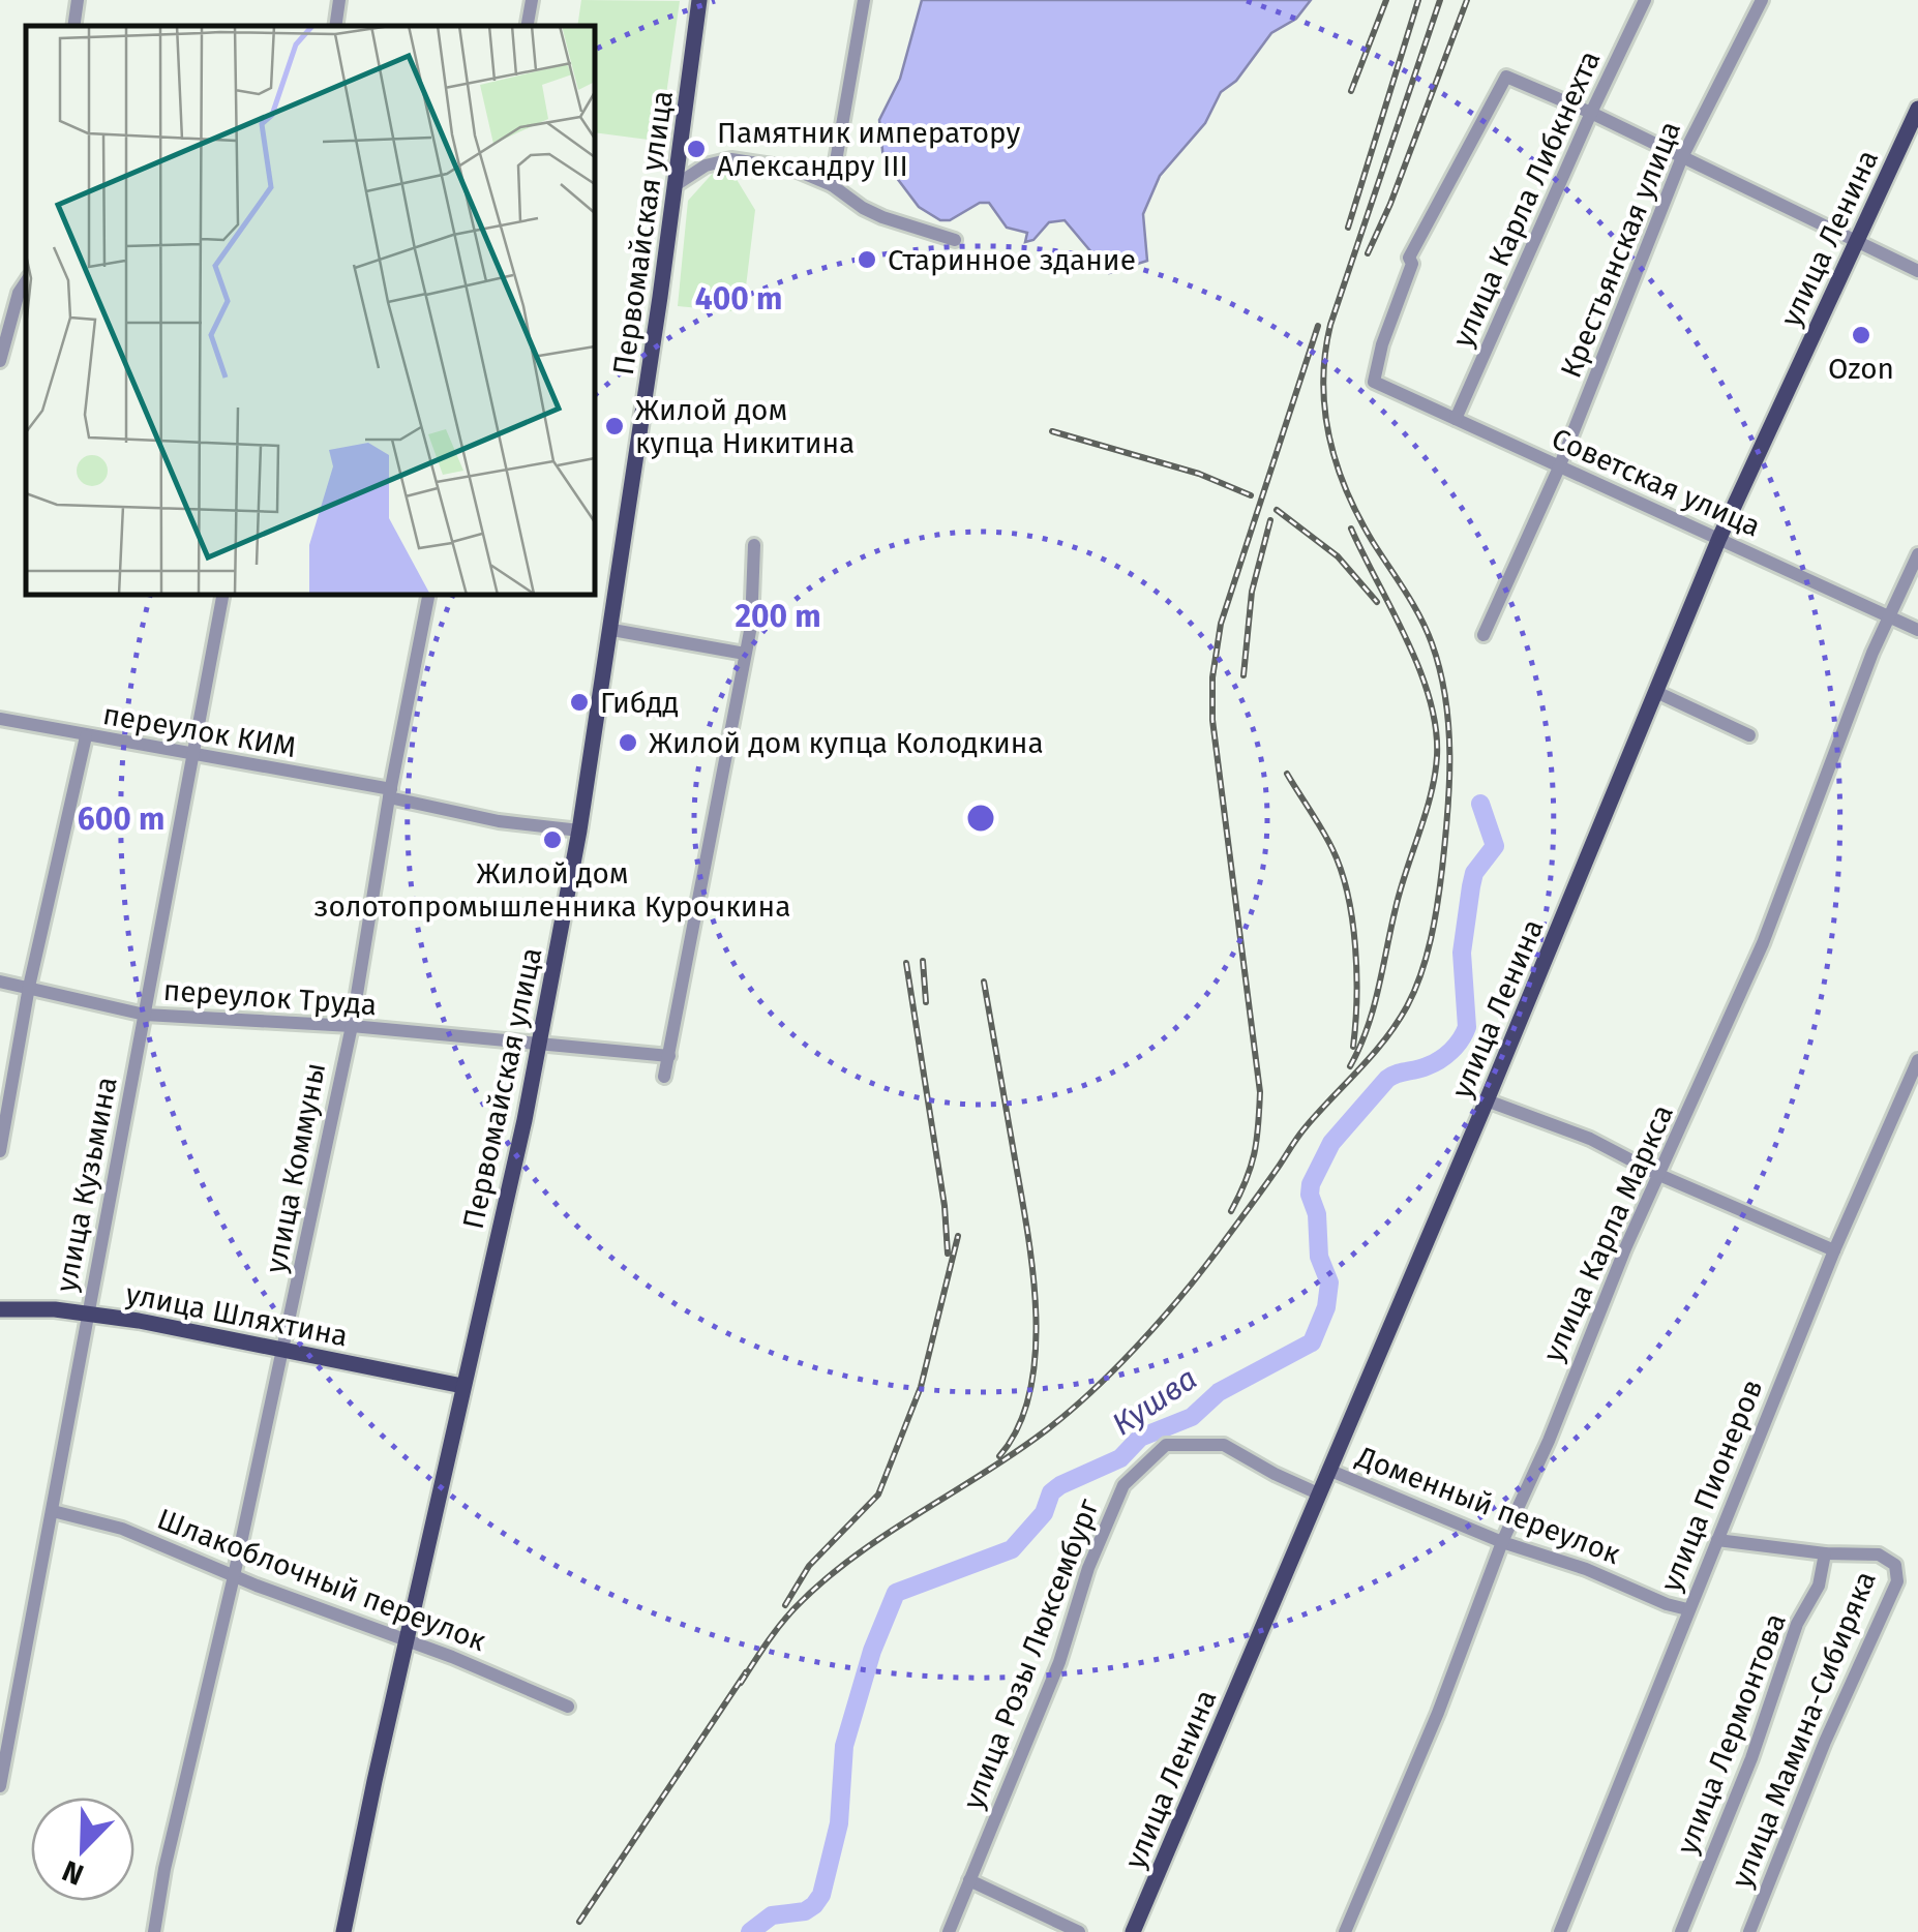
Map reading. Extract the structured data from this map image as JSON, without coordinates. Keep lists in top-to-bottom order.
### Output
{
  "streets": {
    "main road": ["Первомайская улица", "улица Ленина", "улица Шляхтина"],
    "street": [
      "улица Карла Либкнехта",
      "Крестьянская улица",
      "Советская улица",
      "переулок КИМ",
      "переулок Труда",
      "улица Коммуны",
      "улица Кузьмина",
      "улица Карла Маркса",
      "улица Пионеров",
      "Доменный переулок",
      "Шлакоблочный переулок",
      "улица Розы Люксембург",
      "улица Мамина-Сибиряка",
      "улица Лермонтова"
    ]
  },
  "crossings": [
    ["улица Карла Либкнехта", "Советская улица"],
    ["Первомайская улица", "переулок КИМ"],
    ["Первомайская улица", "переулок Труда"],
    ["Первомайская улица", "улица Шляхтина"],
    ["Первомайская улица", "Шлакоблочный переулок"],
    ["улица Ленина", "Советская улица"],
    ["улица Ленина", "Доменный переулок"],
    ["улица Ленина", "улица Розы Люксембург"],
    ["Крестьянская улица", "Советская улица"],
    ["Советская улица", "улица Карла Маркса"],
    ["переулок КИМ", "улица Коммуны"],
    ["переулок КИМ", "улица Кузьмина"],
    ["переулок Труда", "улица Коммуны"],
    ["переулок Труда", "улица Кузьмина"],
    ["улица Коммуны", "улица Шляхтина"],
    ["улица Коммуны", "Шлакоблочный переулок"],
    ["улица Кузьмина", "улица Шляхтина"],
    ["улица Кузьмина", "Шлакоблочный переулок"],
    ["улица Карла Маркса", "Доменный переулок"],
    ["улица Пионеров", "Доменный переулок"],
    ["улица Мамина-Сибиряка", "улица Лермонтова"]
  ],
  "water": ["Кушва"],
  "places": [
    "Памятник императору Александру III",
    "Старинное здание",
    "Ozon",
    "Жилой дом купца Никитина",
    "Гибдд",
    "Жилой дом купца Колодкина",
    "Жилой дом золотопромышленника Курочкина"
  ],
  "north": "bottom left",
  "rings": ["400 m", "200 m", "600 m"]
}
